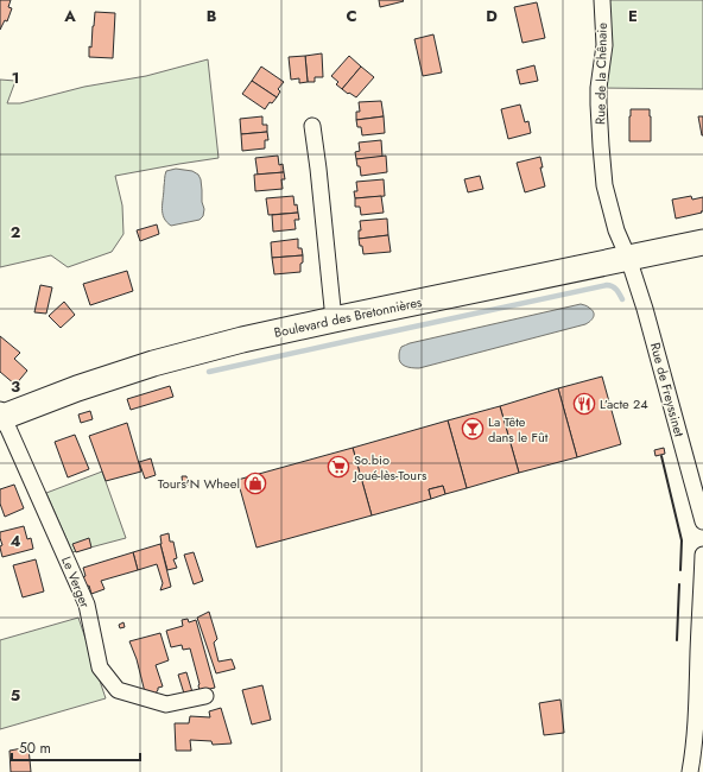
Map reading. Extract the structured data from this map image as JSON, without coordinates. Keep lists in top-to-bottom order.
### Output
{
  "streets": {
    "main road": ["Boulevard des Bretonnières"],
    "street": ["Rue de la Chênaie", "Rue de Freyssinet", "Le Verger"]
  },
  "crossings": [
    ["Rue de la Chênaie", "Boulevard des Bretonnières"],
    ["Rue de la Chênaie", "Rue de Freyssinet"],
    ["Boulevard des Bretonnières", "Rue de Freyssinet"],
    ["Boulevard des Bretonnières", "Le Verger"]
  ],
  "places": {
    "restaurant": ["L’acte 24"],
    "bar": ["La Tête dans le Fût"],
    "supermarket": ["So.bio Joué-lès-Tours"],
    "shop": ["Tours'N Wheel"]
  },
  "scale_bar": "50 m",
  "grid": {
    "columns": [
      "A",
      "B",
      "C",
      "D",
      "E"
    ],
    "rows": [
      "1",
      "2",
      "3",
      "4",
      "5"
    ]
  }
}
